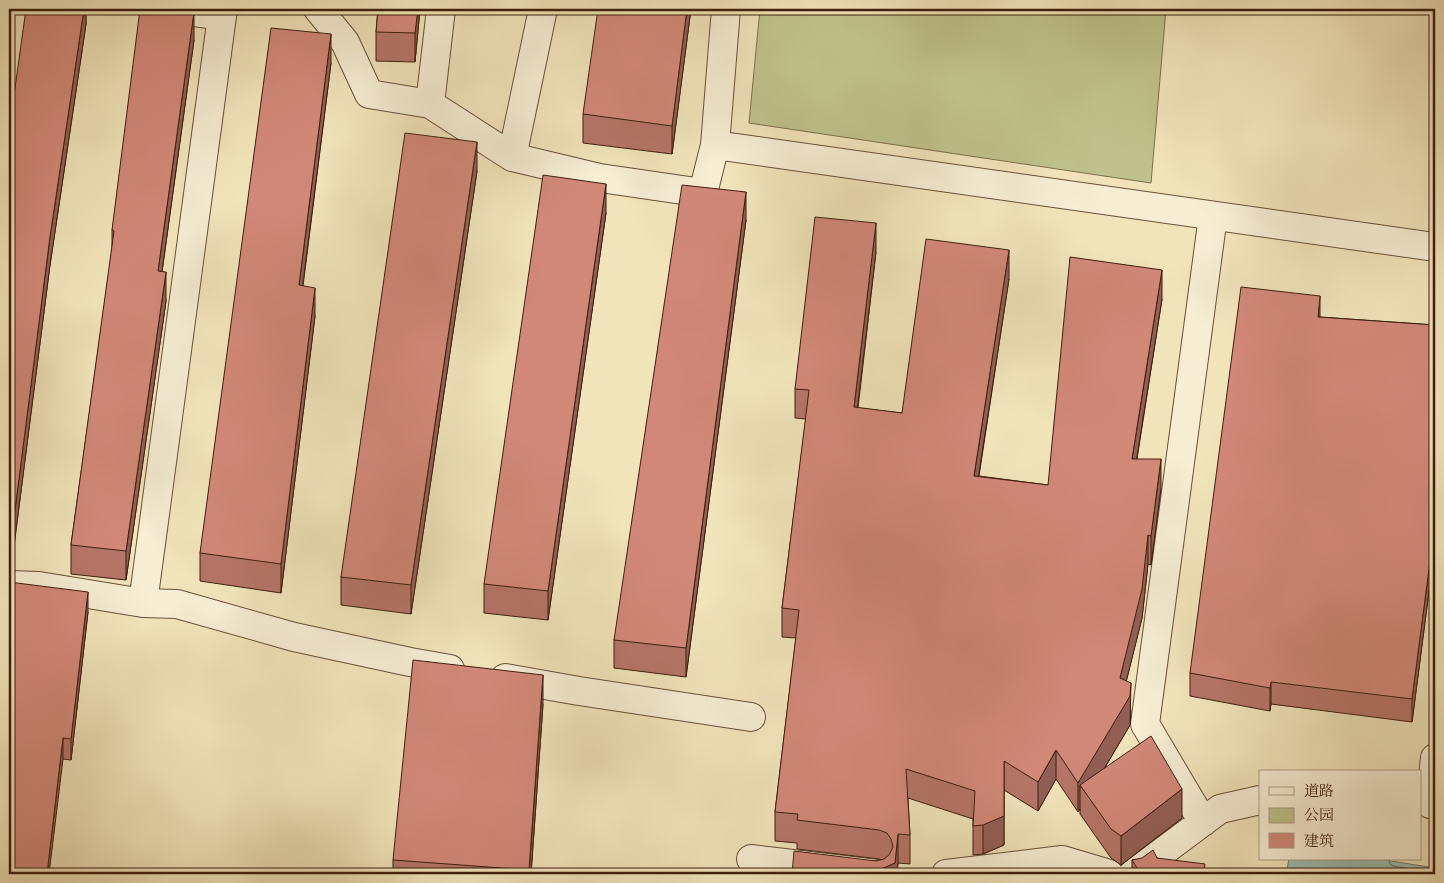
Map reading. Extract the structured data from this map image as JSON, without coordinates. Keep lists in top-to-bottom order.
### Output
{
  "legend": ["道路", "公园", "建筑"]
}
